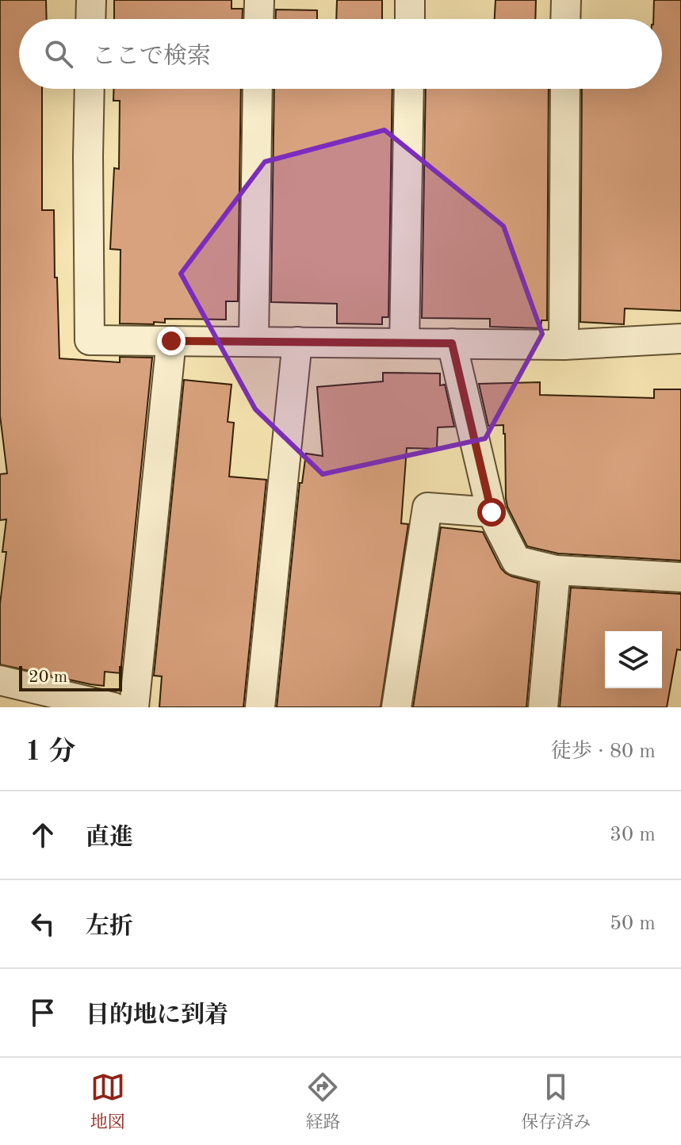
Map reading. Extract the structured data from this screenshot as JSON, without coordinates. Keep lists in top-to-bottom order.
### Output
{
  "scale_bar": "20 m",
  "page": {
    "search": "ここで検索",
    "scale": "20 m",
    "heading": ["1 分", "徒歩 · 80 m"],
    "list": [
      ["直進", "30 m"],
      ["左折", "50 m"],
      "目的地に到着"
    ],
    "nav": ["地図", "経路", "保存済み"]
  }
}
